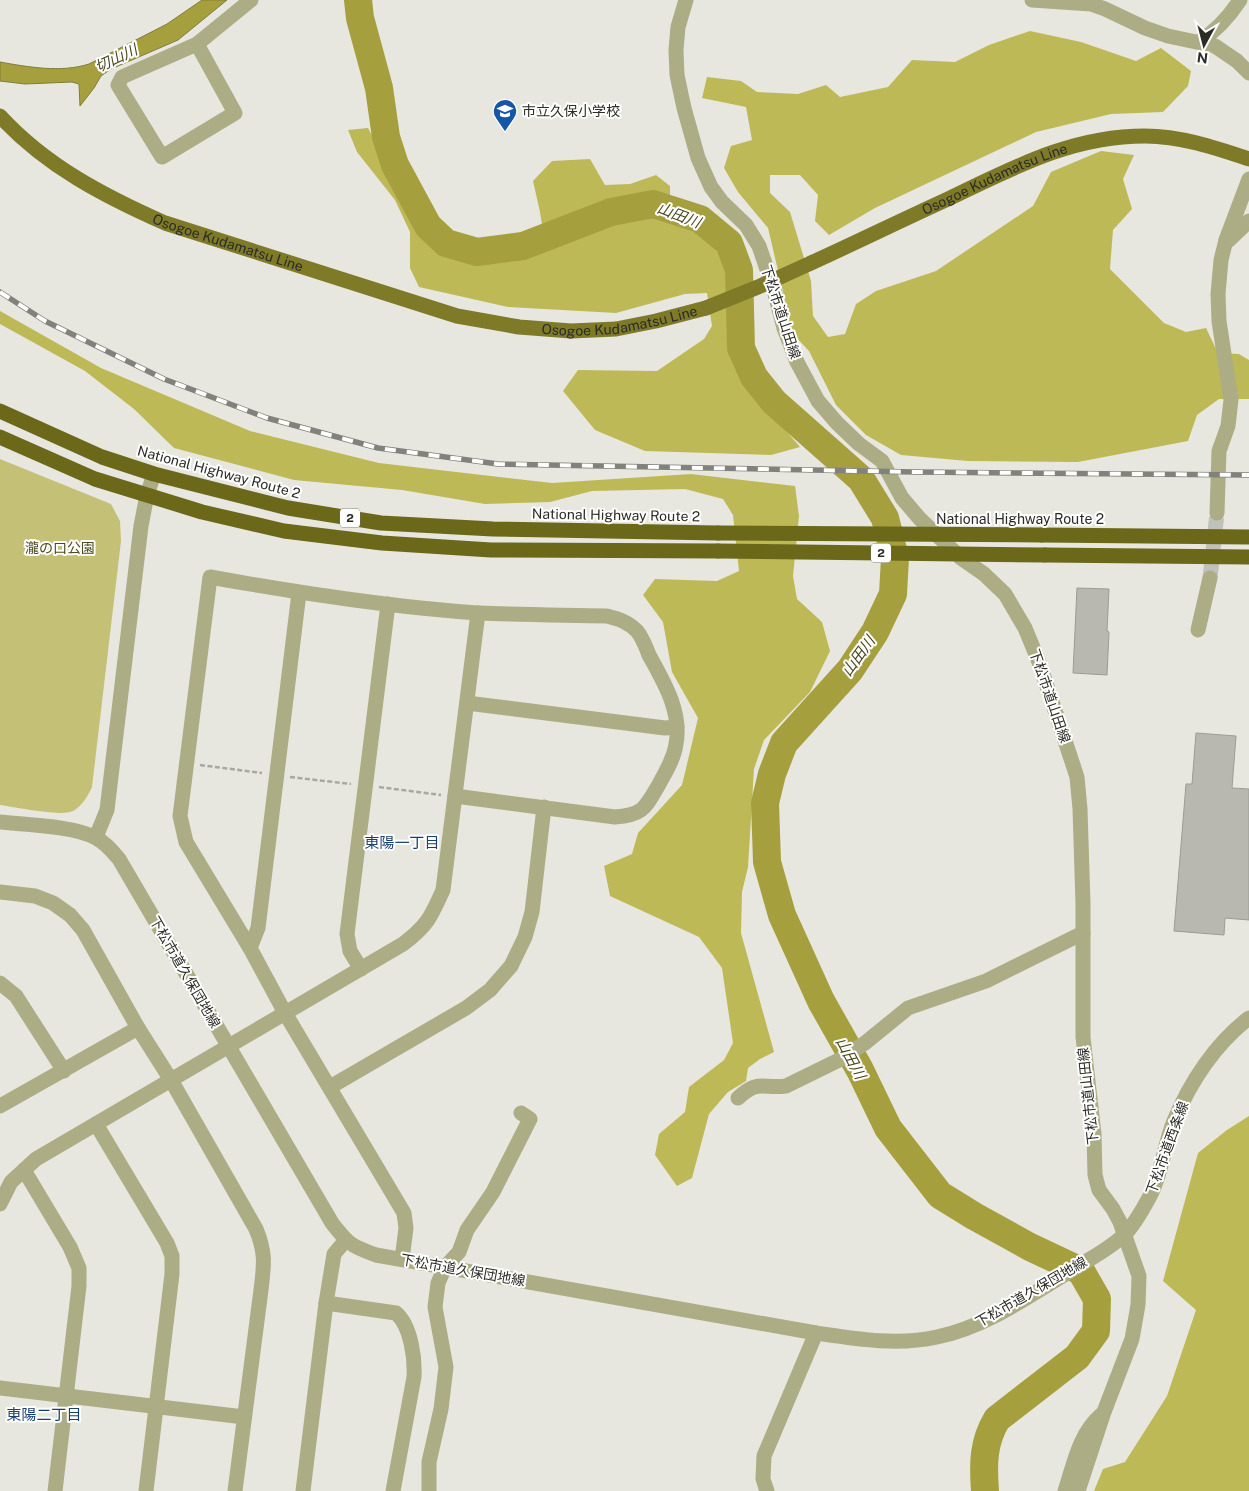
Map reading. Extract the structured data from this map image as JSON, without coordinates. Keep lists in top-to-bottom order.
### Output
{
  "streets": {
    "highway": ["National Highway Route 2", "2"],
    "main road": ["Osogoe Kudamatsu Line"],
    "street": ["下松市道山田線", "下松市道久保団地線", "下松市道西条線"]
  },
  "crossings": [
    ["下松市道山田線", "下松市道久保団地線"],
    ["下松市道山田線", "下松市道西条線"],
    ["下松市道久保団地線", "下松市道西条線"]
  ],
  "districts": ["東陽一丁目", "東陽二丁目"],
  "water": ["切山川", "山田川"],
  "parks": ["瀧の口公園"],
  "places": {
    "school or university": ["市立久保小学校"]
  },
  "north": "bottom"
}
